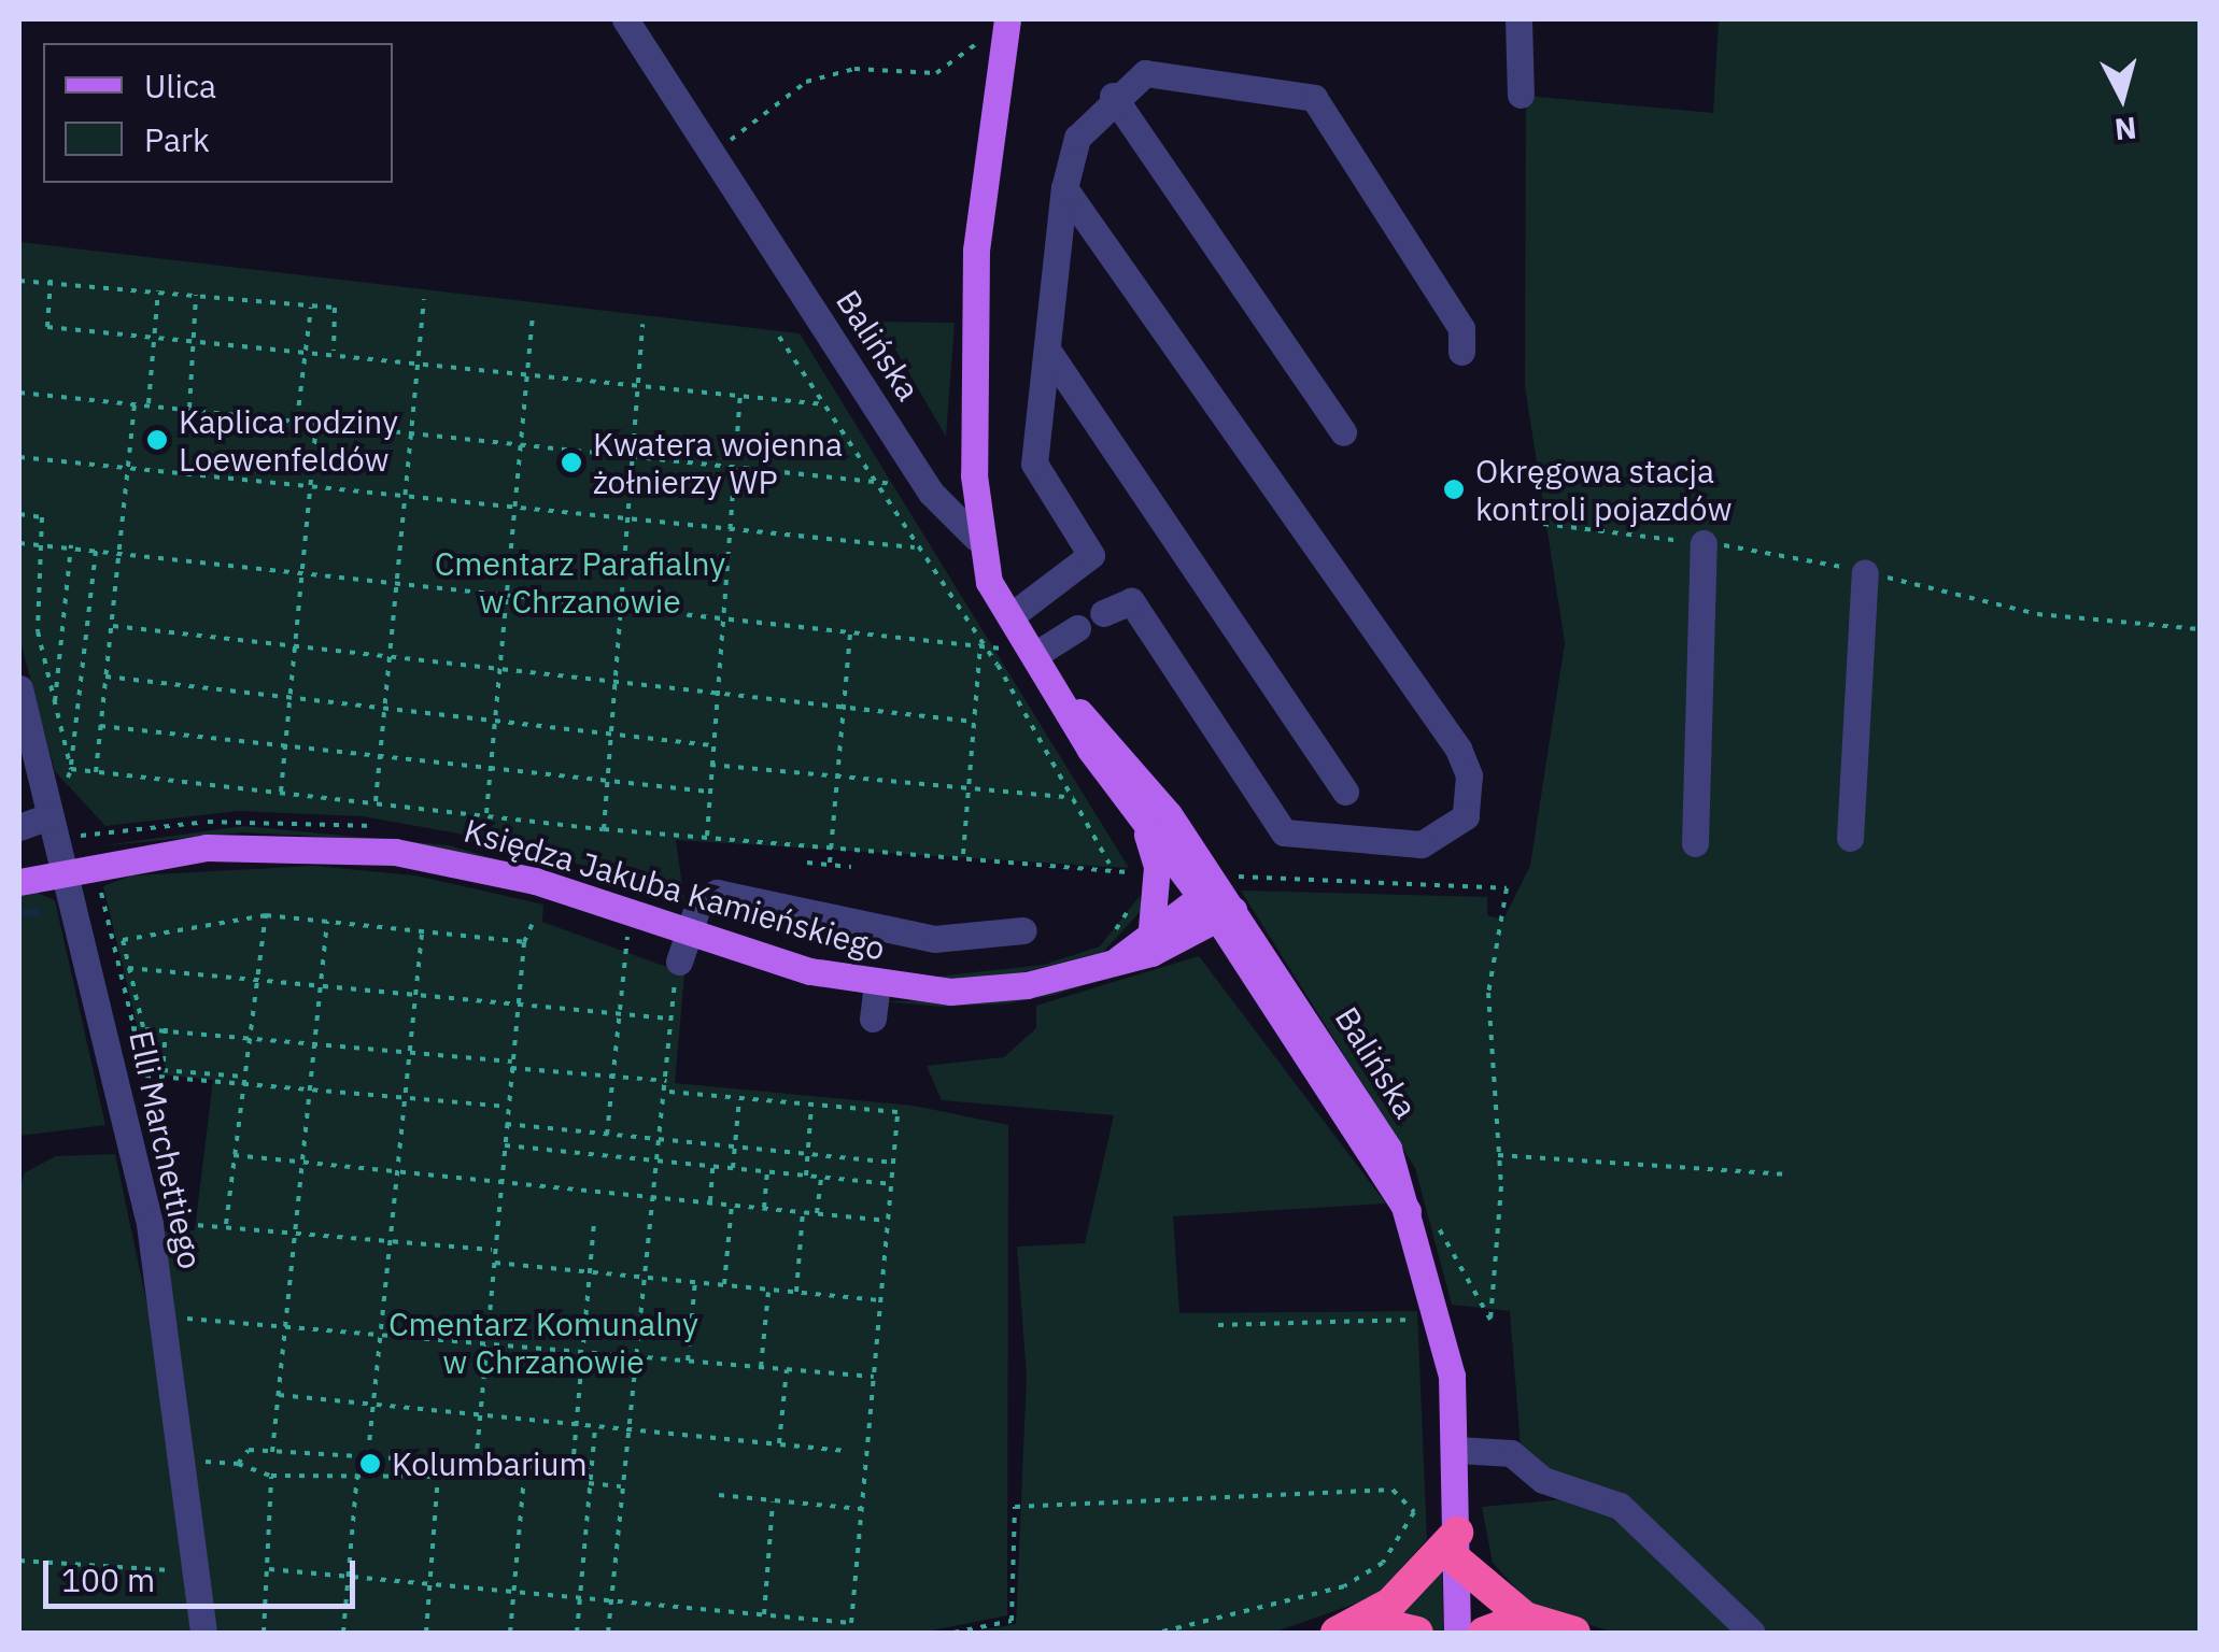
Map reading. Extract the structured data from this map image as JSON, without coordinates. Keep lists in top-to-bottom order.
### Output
{
  "streets": {
    "main road": ["Balińska", "Księdza Jakuba Kamieńskiego"],
    "street": ["Elli Marchettiego"]
  },
  "crossings": [
    ["Balińska", "Księdza Jakuba Kamieńskiego"],
    ["Księdza Jakuba Kamieńskiego", "Elli Marchettiego"]
  ],
  "parks": ["Cmentarz Parafialny w Chrzanowie", "Cmentarz Komunalny w Chrzanowie"],
  "places": [
    "Kaplica rodziny Loewenfeldów",
    "Kwatera wojenna żołnierzy WP",
    "Okręgowa stacja kontroli pojazdów",
    "Kolumbarium"
  ],
  "legend": ["Ulica", "Park"],
  "scale_bar": "100 m",
  "north": "bottom"
}
